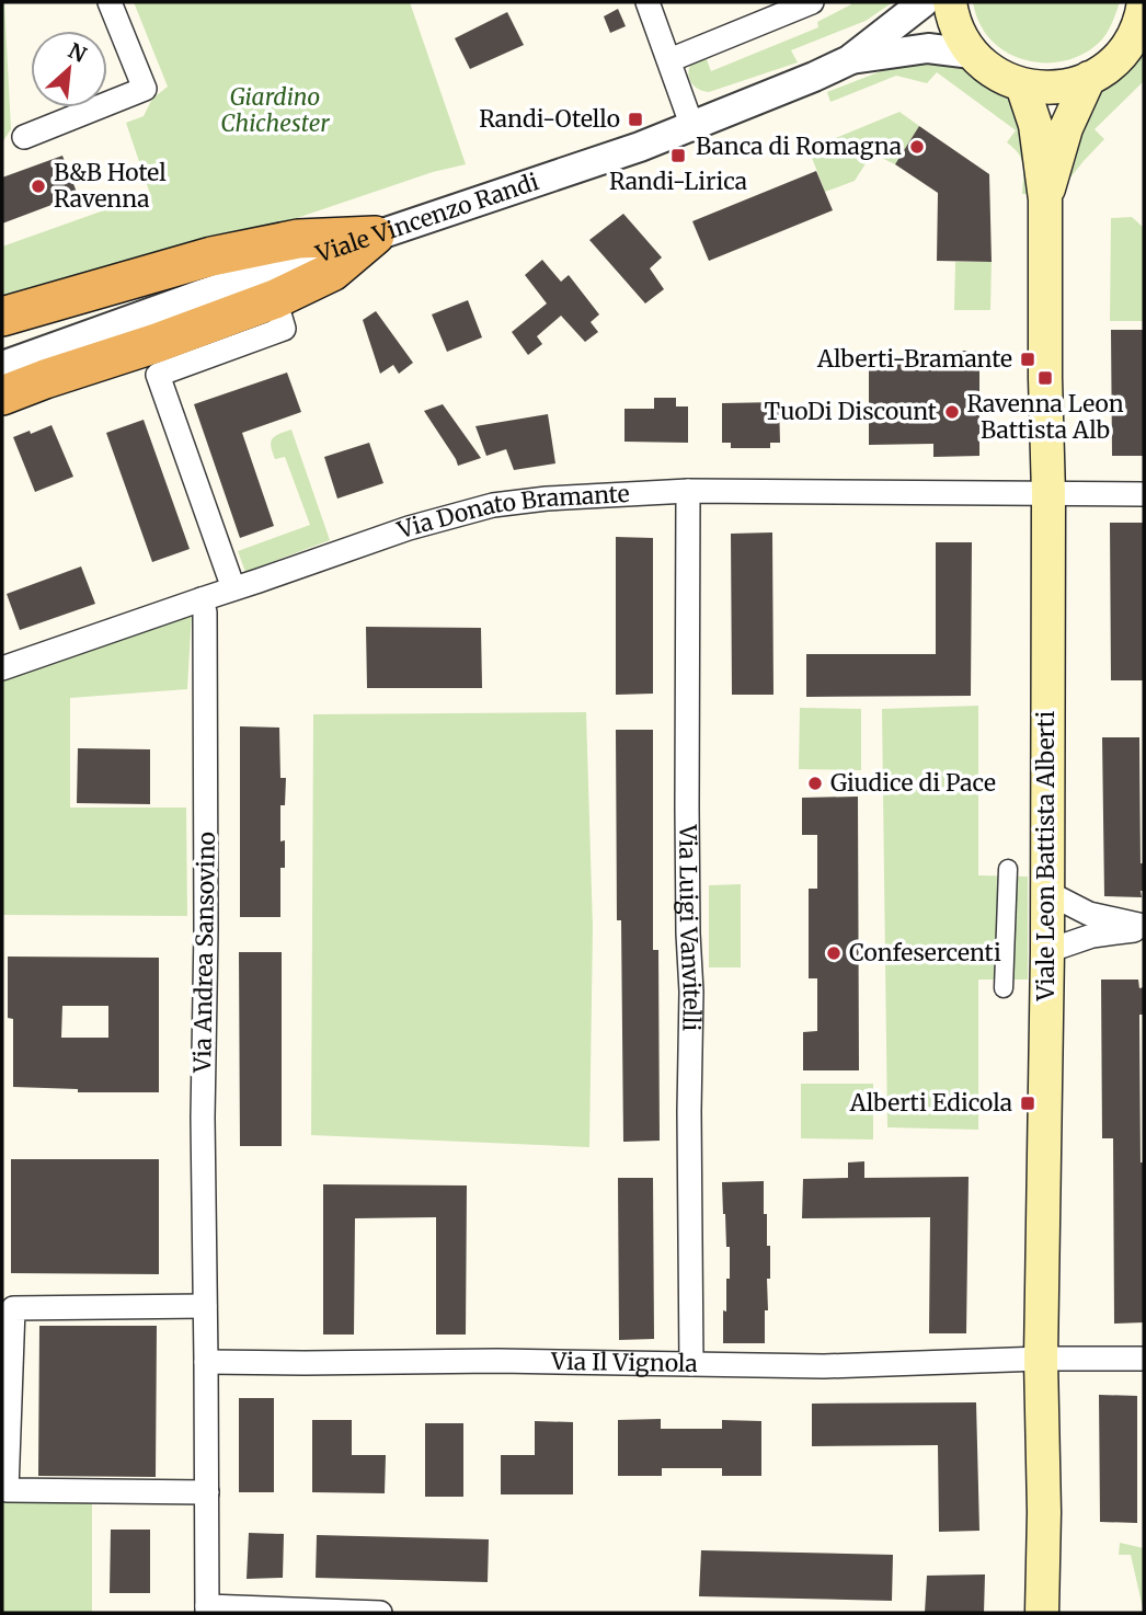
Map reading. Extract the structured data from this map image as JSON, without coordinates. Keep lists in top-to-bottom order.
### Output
{
  "streets": {
    "main road": ["Viale Leon Battista Alberti"],
    "street": [
      "Viale Vincenzo Randi",
      "Via Donato Bramante",
      "Via Luigi Vanvitelli",
      "Via Andrea Sansovino",
      "Via Il Vignola"
    ]
  },
  "crossings": [
    ["Via Donato Bramante", "Viale Leon Battista Alberti"],
    ["Via Donato Bramante", "Via Luigi Vanvitelli"],
    ["Via Donato Bramante", "Via Andrea Sansovino"],
    ["Viale Leon Battista Alberti", "Via Il Vignola"],
    ["Via Luigi Vanvitelli", "Via Il Vignola"],
    ["Via Andrea Sansovino", "Via Il Vignola"]
  ],
  "parks": ["Giardino Chichester"],
  "places": {
    "transit": [
      "Randi-Otello",
      "Randi-Lirica",
      "Alberti-Bramante",
      "Ravenna Leon Battista Alb",
      "Alberti Edicola"
    ],
    "other": [
      "Banca di Romagna",
      "B&B Hotel Ravenna",
      "TuoDi Discount",
      "Giudice di Pace",
      "Confesercenti"
    ]
  },
  "north": "top right"
}
